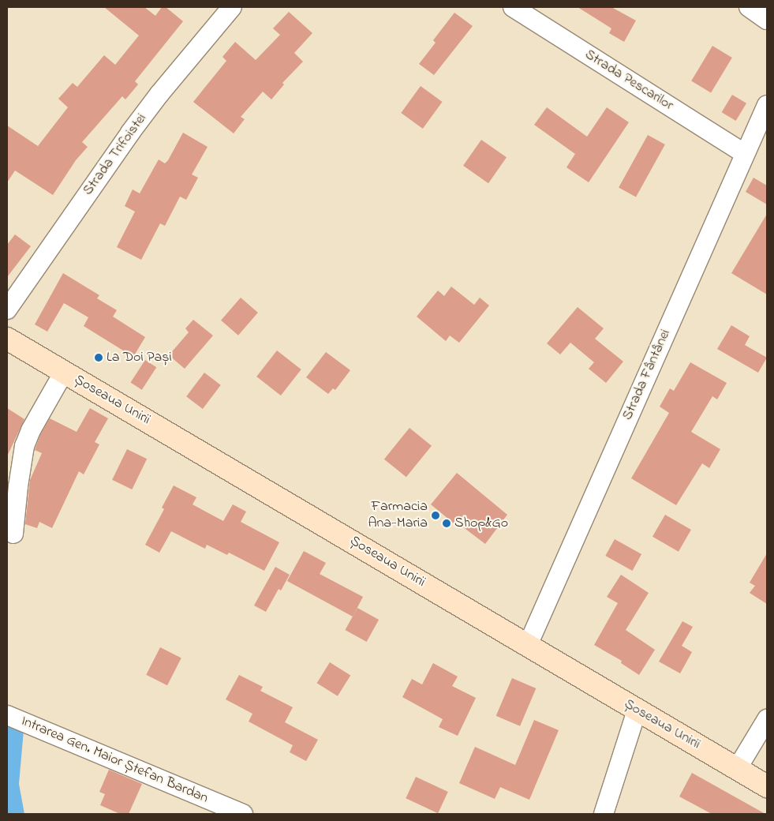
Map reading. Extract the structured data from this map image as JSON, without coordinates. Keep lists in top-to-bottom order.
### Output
{
  "streets": {
    "main road": ["Șoseaua Unirii"],
    "street": [
      "Strada Pescarilor",
      "Strada Trifoistei",
      "Strada Fântânei",
      "Intrarea Gen. Maior Ștefan Bardan"
    ]
  },
  "crossings": [
    ["Strada Pescarilor", "Strada Fântânei"],
    ["Strada Fântânei", "Șoseaua Unirii"]
  ],
  "places": ["La Doi Pași", "Farmacia Ana-Maria", "Shop&Go"]
}
